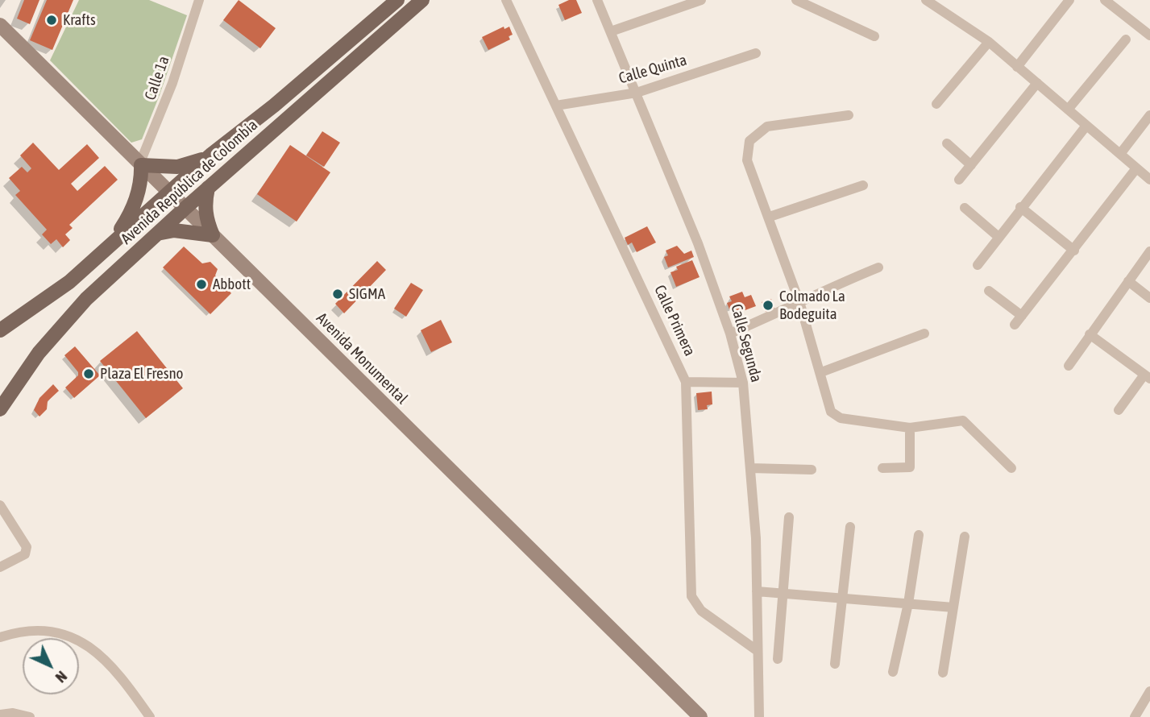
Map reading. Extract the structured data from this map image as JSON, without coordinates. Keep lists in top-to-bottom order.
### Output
{
  "streets": {
    "main road": ["Avenida República de Colombia", "Avenida Monumental"],
    "street": [
      "Calle Quinta",
      "Calle 1a",
      "Calle Primera",
      "Calle Segunda"
    ]
  },
  "crossings": [
    ["Calle Quinta", "Calle Primera"],
    ["Calle Quinta", "Calle Segunda"],
    ["Calle 1a", "Avenida Monumental"],
    ["Avenida República de Colombia", "Avenida Monumental"],
    ["Calle Primera", "Calle Segunda"]
  ],
  "places": [
    "Krafts",
    "Abbott",
    "SIGMA",
    "Colmado La Bodeguita",
    "Plaza El Fresno"
  ],
  "north": "bottom right"
}
